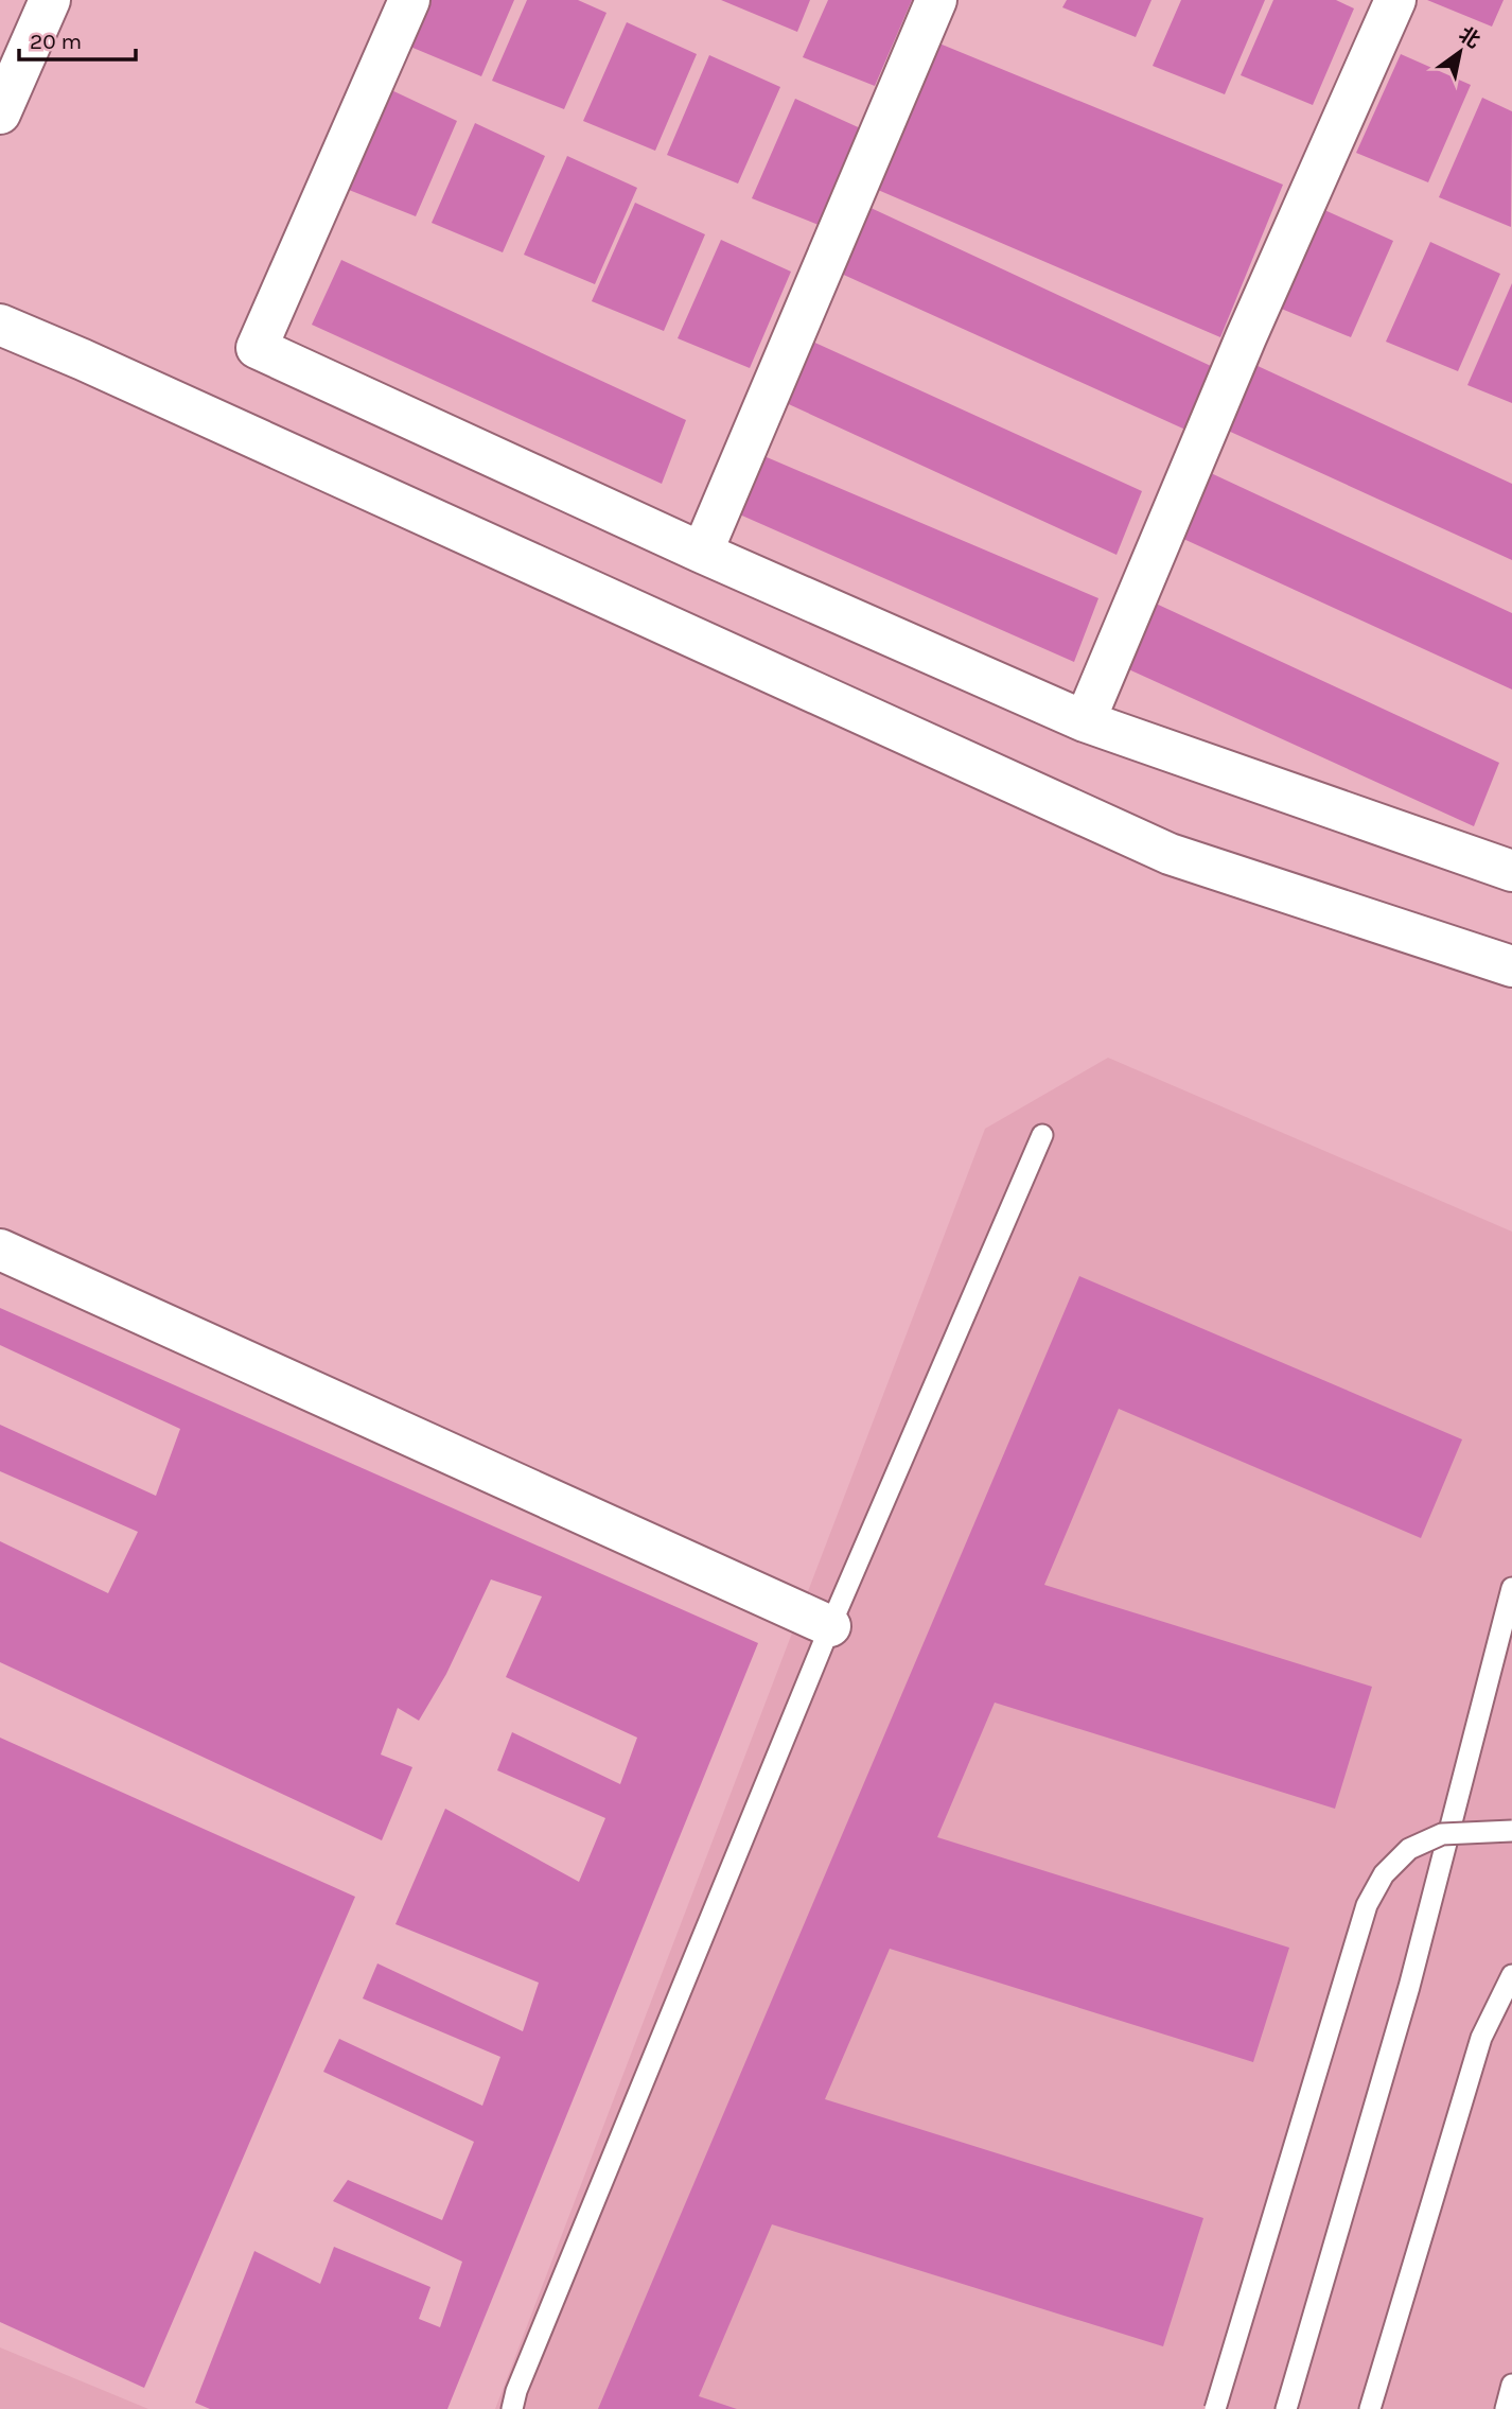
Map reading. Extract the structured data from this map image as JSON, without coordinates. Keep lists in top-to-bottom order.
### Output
{
  "scale_bar": "20 m",
  "north": "top right"
}
